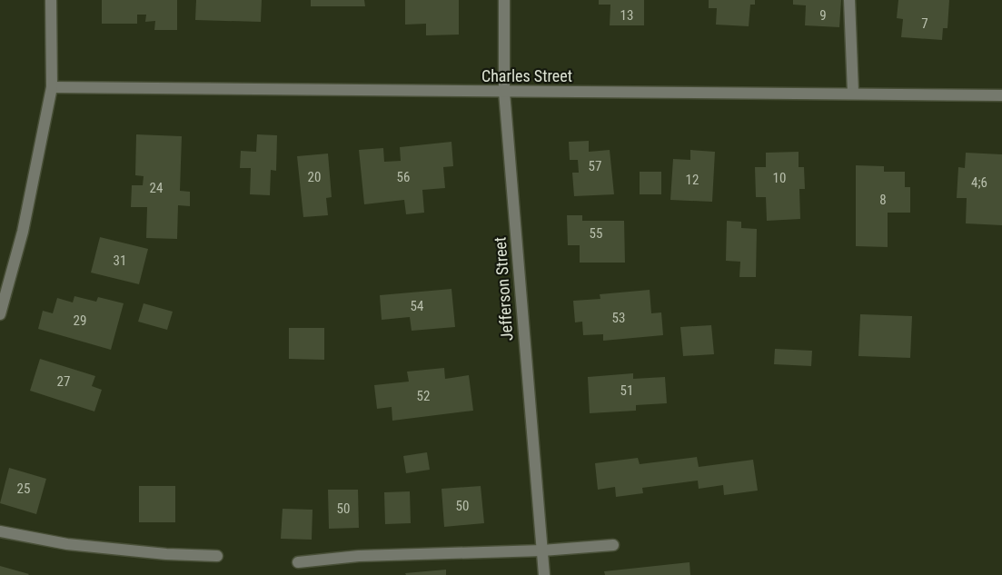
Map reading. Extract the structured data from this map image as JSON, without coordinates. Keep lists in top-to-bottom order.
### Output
{
  "streets": {
    "street": ["Charles Street", "Jefferson Street"]
  },
  "crossings": [
    ["Charles Street", "Jefferson Street"]
  ],
  "house_numbers": [
    "13",
    "9",
    "7",
    "57",
    "20",
    "56",
    "10",
    "12",
    "4;6",
    "24",
    "8",
    "55",
    "31",
    "54",
    "53",
    "29",
    "27",
    "51",
    "52",
    "25",
    "50",
    "50"
  ]
}
